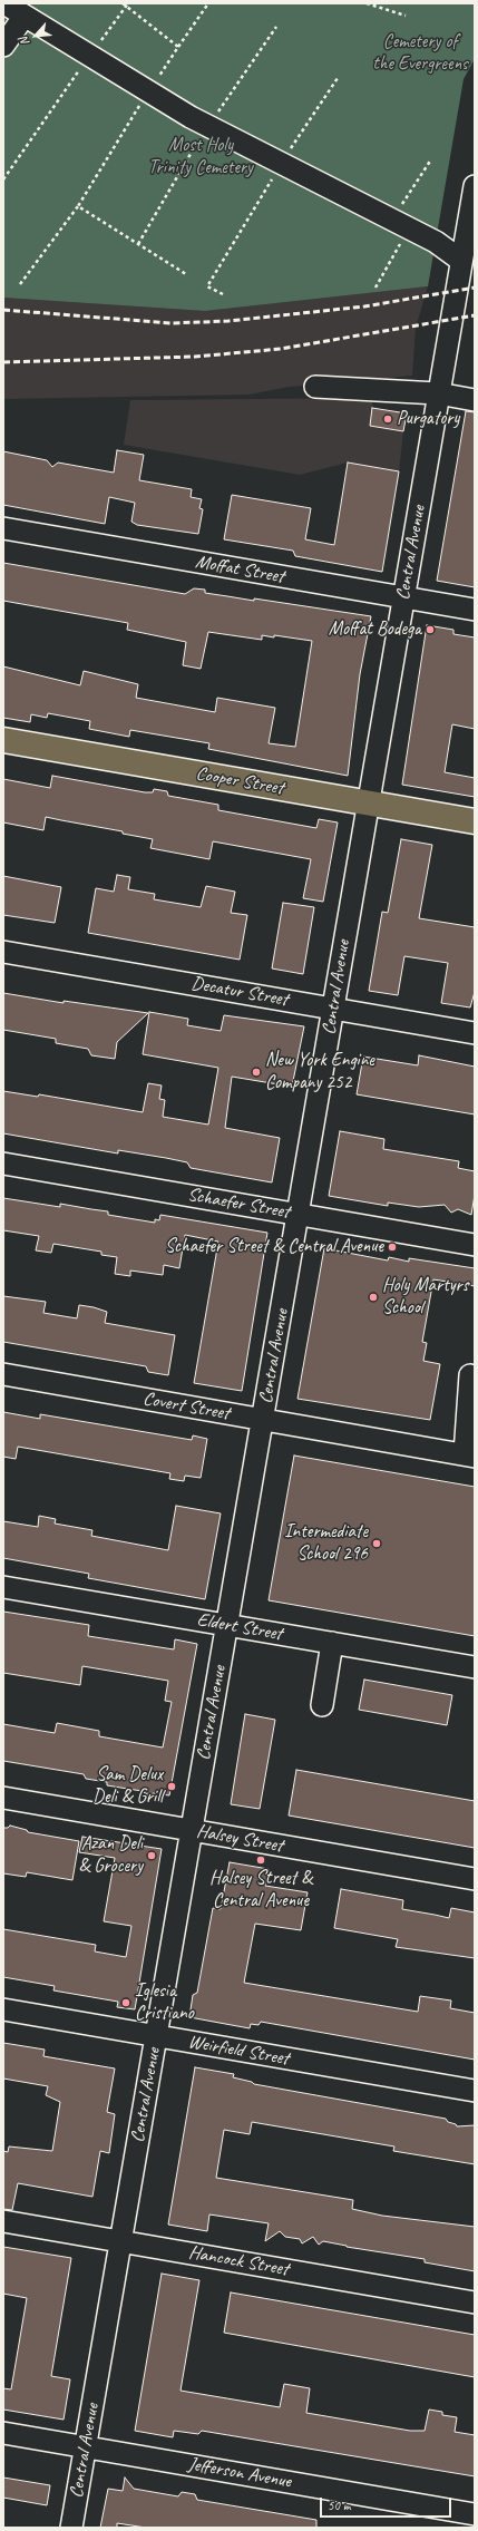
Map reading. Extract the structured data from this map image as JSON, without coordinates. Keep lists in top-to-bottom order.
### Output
{
  "streets": {
    "main road": ["Cooper Street"],
    "street": [
      "Central Avenue",
      "Moffat Street",
      "Decatur Street",
      "Schaefer Street",
      "Covert Street",
      "Eldert Street",
      "Halsey Street",
      "Weirfield Street",
      "Hancock Street",
      "Jefferson Avenue"
    ]
  },
  "crossings": [
    ["Central Avenue", "Moffat Street"],
    ["Central Avenue", "Cooper Street"],
    ["Central Avenue", "Decatur Street"],
    ["Central Avenue", "Schaefer Street"],
    ["Central Avenue", "Covert Street"],
    ["Central Avenue", "Eldert Street"],
    ["Central Avenue", "Halsey Street"],
    ["Central Avenue", "Weirfield Street"],
    ["Central Avenue", "Hancock Street"],
    ["Central Avenue", "Jefferson Avenue"]
  ],
  "parks": ["Cemetery of the Evergreens", "Most Holy Trinity Cemetery"],
  "places": [
    "Purgatory",
    "Moffat Bodega",
    "New York Engine Company 252",
    "Schaefer Street & Central Avenue",
    "Holy Martyrs School",
    "Intermediate School 296",
    "Sam Delux Deli & Grill",
    "Azan Deli & Grocery",
    "Halsey Street & Central Avenue",
    "Iglesia Cristiano"
  ],
  "scale_bar": "50 m",
  "north": "bottom left"
}
